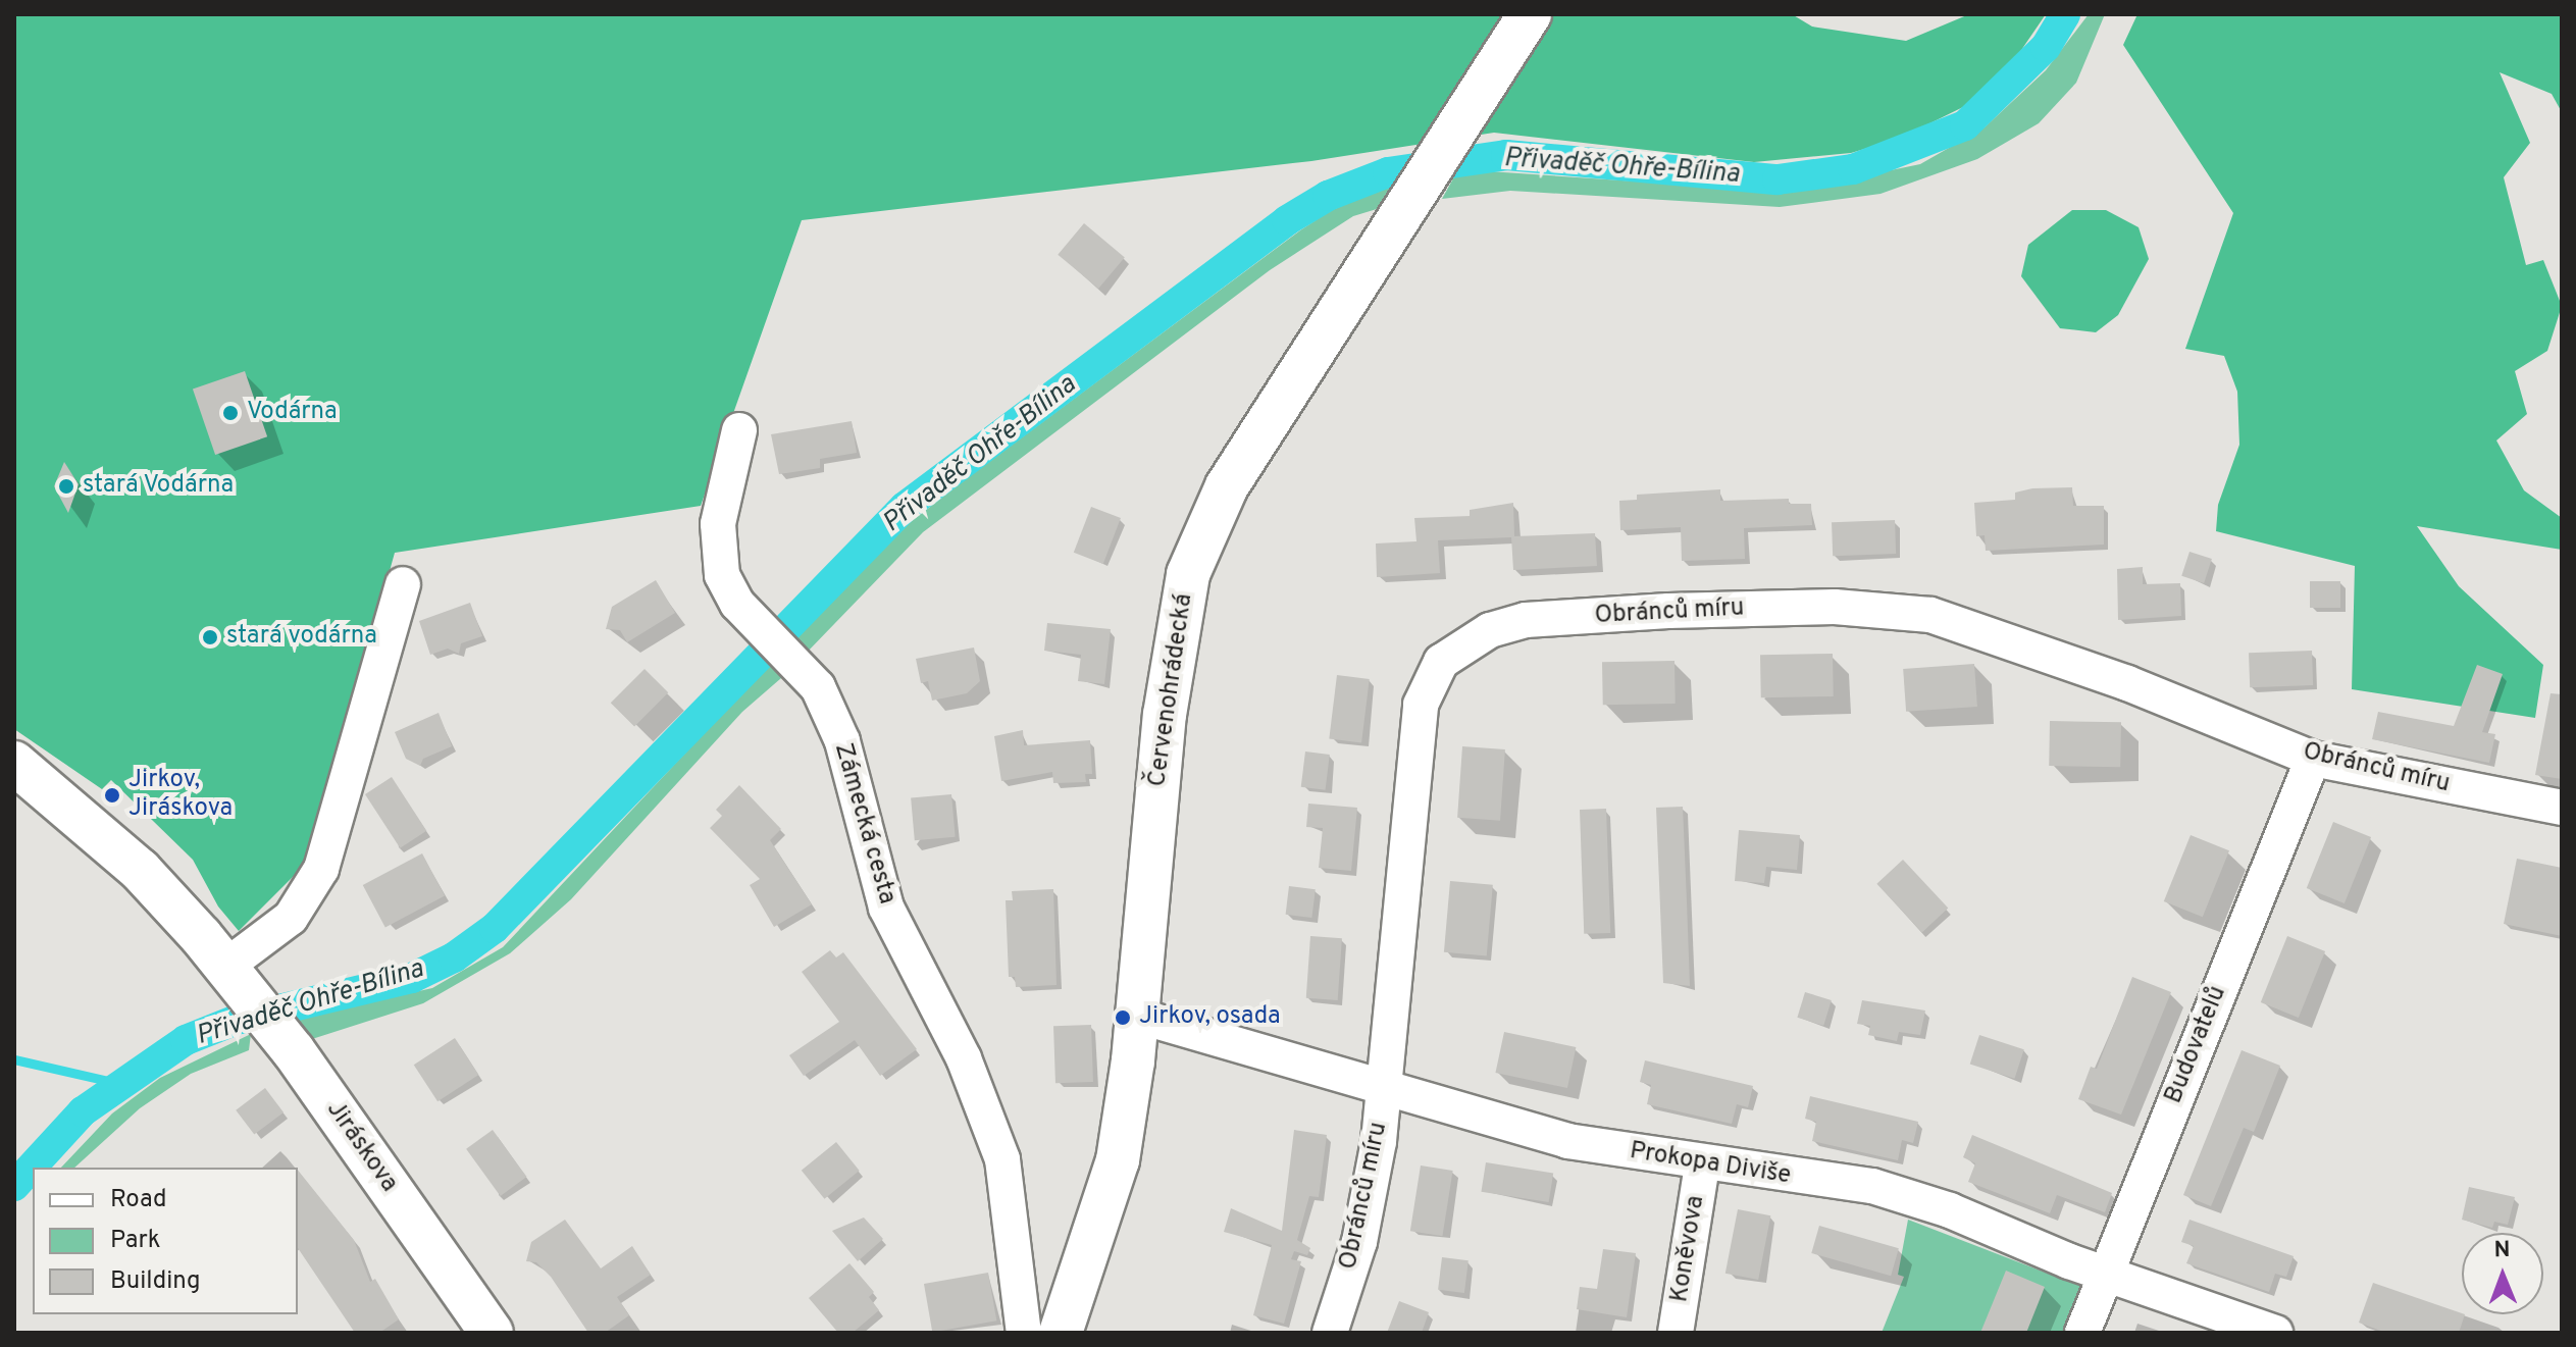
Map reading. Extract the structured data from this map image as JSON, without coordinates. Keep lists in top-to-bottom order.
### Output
{
  "streets": {
    "street": [
      "Obránců míru",
      "Červenohrádecká",
      "Zámecká cesta",
      "Budovatelů",
      "Jiráskova",
      "Prokopa Diviše",
      "Koněvova"
    ]
  },
  "crossings": [
    ["Obránců míru", "Budovatelů"],
    ["Obránců míru", "Prokopa Diviše"],
    ["Červenohrádecká", "Prokopa Diviše"],
    ["Budovatelů", "Prokopa Diviše"],
    ["Prokopa Diviše", "Koněvova"]
  ],
  "water": ["Přivaděč Ohře-Bílina"],
  "places": [
    "Vodárna",
    "stará Vodárna",
    "stará vodárna",
    "Jirkov, Jiráskova",
    "Jirkov, osada"
  ],
  "legend": ["Road", "Park", "Building"],
  "north": "top"
}
